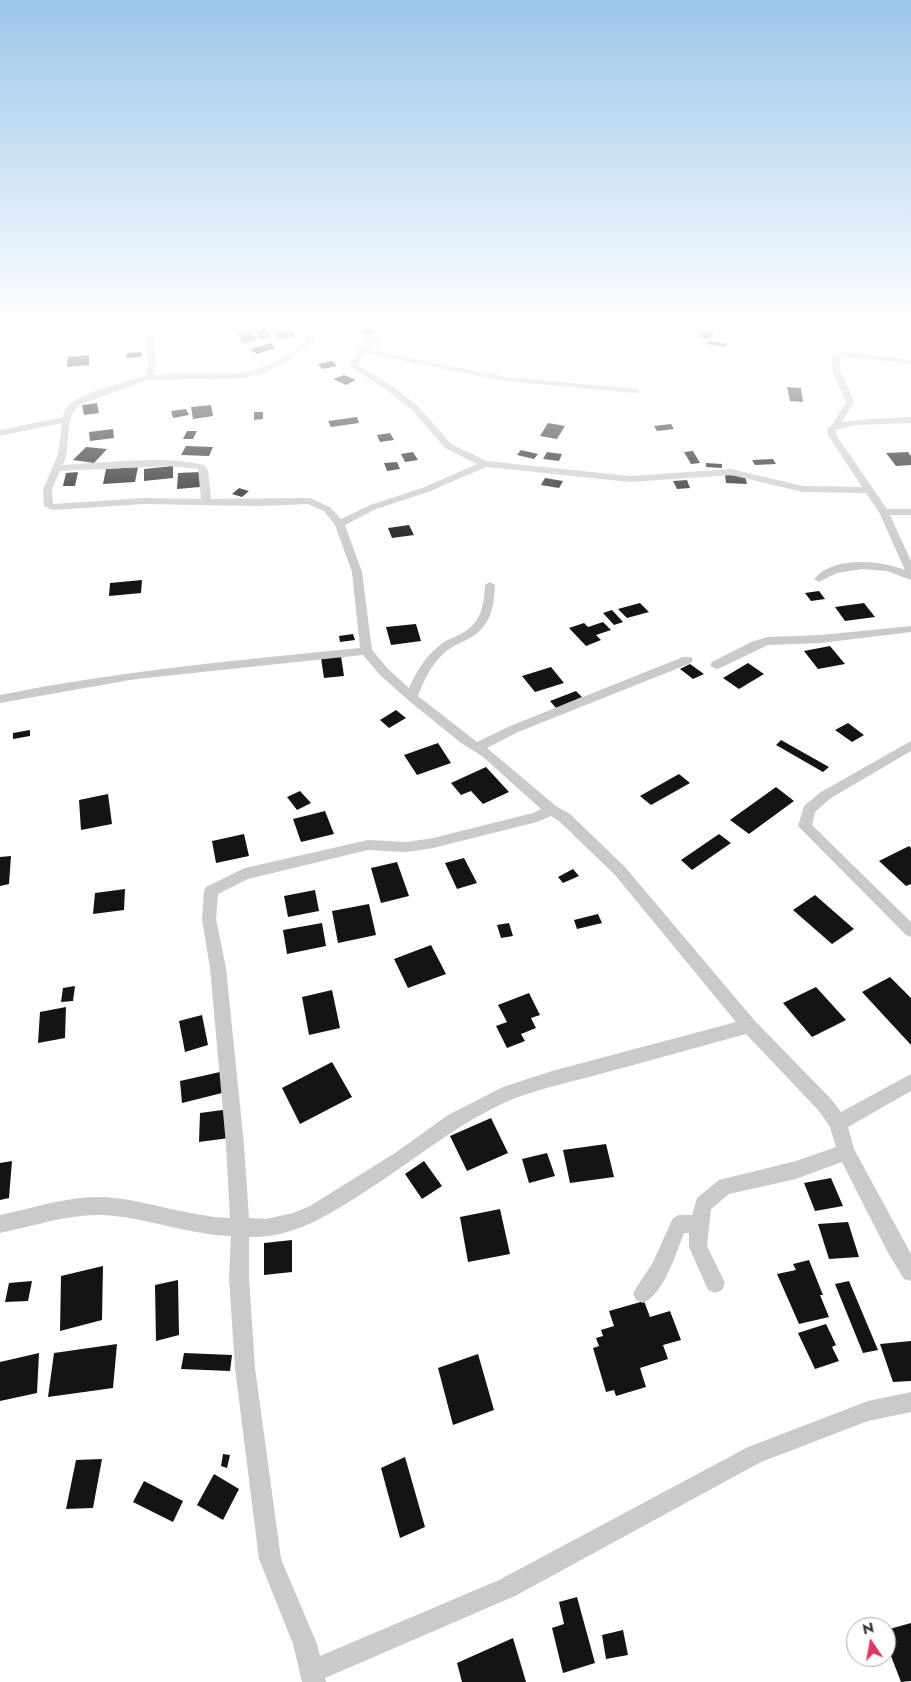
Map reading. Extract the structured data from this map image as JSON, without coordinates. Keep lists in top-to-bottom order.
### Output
{
  "north": "top"
}
